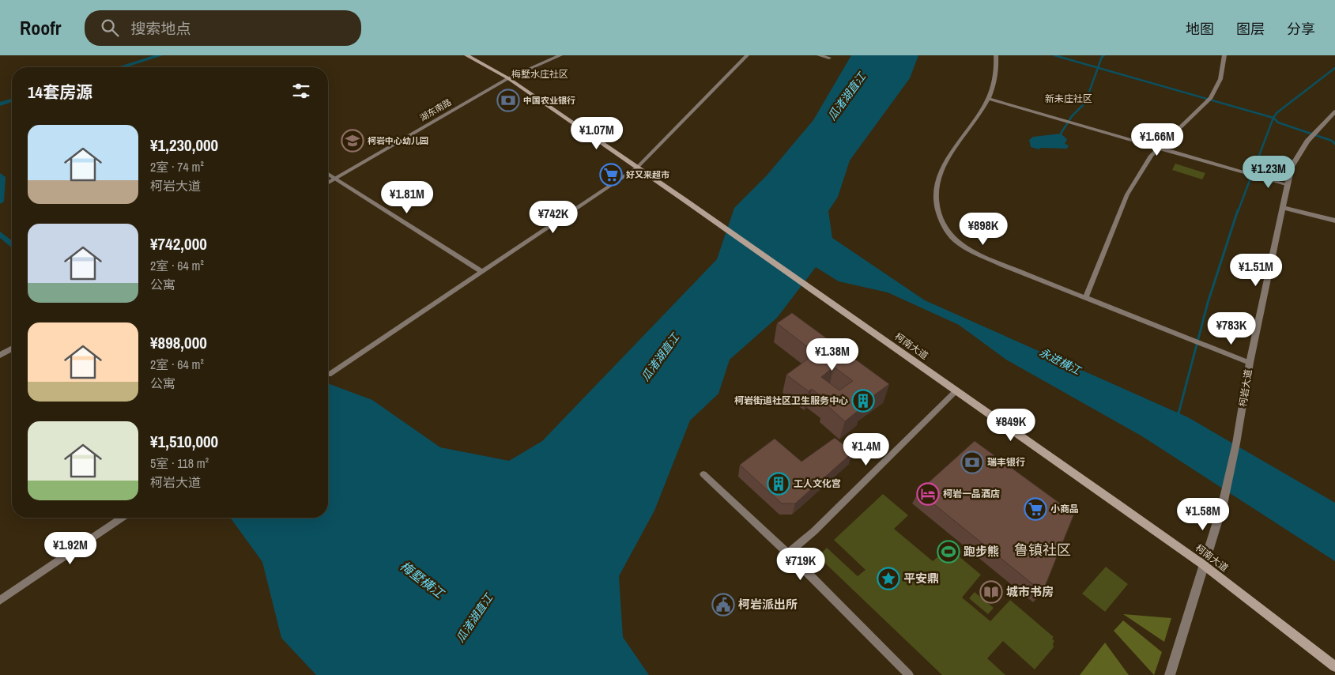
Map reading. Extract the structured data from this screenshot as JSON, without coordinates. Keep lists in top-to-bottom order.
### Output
{
  "streets": {
    "main road": ["柯南大道"],
    "street": ["湖东南路", "柯岩大道"]
  },
  "crossings": [
    ["湖东南路", "柯南大道"],
    ["柯南大道", "柯岩大道"]
  ],
  "districts": ["梅墅水庄社区", "新未庄社区", "鲁镇社区"],
  "water": ["瓜渚湖直江", "永进横江", "梅墅横江"],
  "places": {
    "bank": ["中国农业银行", "瑞丰银行"],
    "school or university": ["柯岩中心幼儿园"],
    "supermarket": ["好又来超市", "小商品"],
    "building": ["柯岩街道社区卫生服务中心", "工人文化宫"],
    "hotel": ["柯岩一品酒店"],
    "sports": ["跑步熊"],
    "place": ["平安鼎"],
    "library": ["城市书房"],
    "public building": ["柯岩派出所"]
  },
  "page": {
    "header": "Roofr",
    "search": "搜索地点",
    "nav": ["地图", "图层", "分享"],
    "heading": "14套房源",
    "list": [
      {
        "name": "¥1,230,000",
        "note": "2室 · 74 m² · 柯岩大道"
      },
      {
        "name": "¥742,000",
        "note": "2室 · 64 m² · 公寓"
      },
      {
        "name": "¥898,000",
        "note": "2室 · 64 m² · 公寓"
      },
      {
        "name": "¥1,510,000",
        "note": "5室 · 118 m² · 柯岩大道"
      }
    ],
    "price": [
      "¥1.07M",
      "¥1.66M",
      "¥1.23M",
      "¥1.81M",
      "¥742K",
      "¥898K",
      "¥1.51M",
      "¥783K",
      "¥1.38M",
      "¥849K",
      "¥1.4M",
      "¥1.58M",
      "¥1.92M",
      "¥719K"
    ]
  }
}
